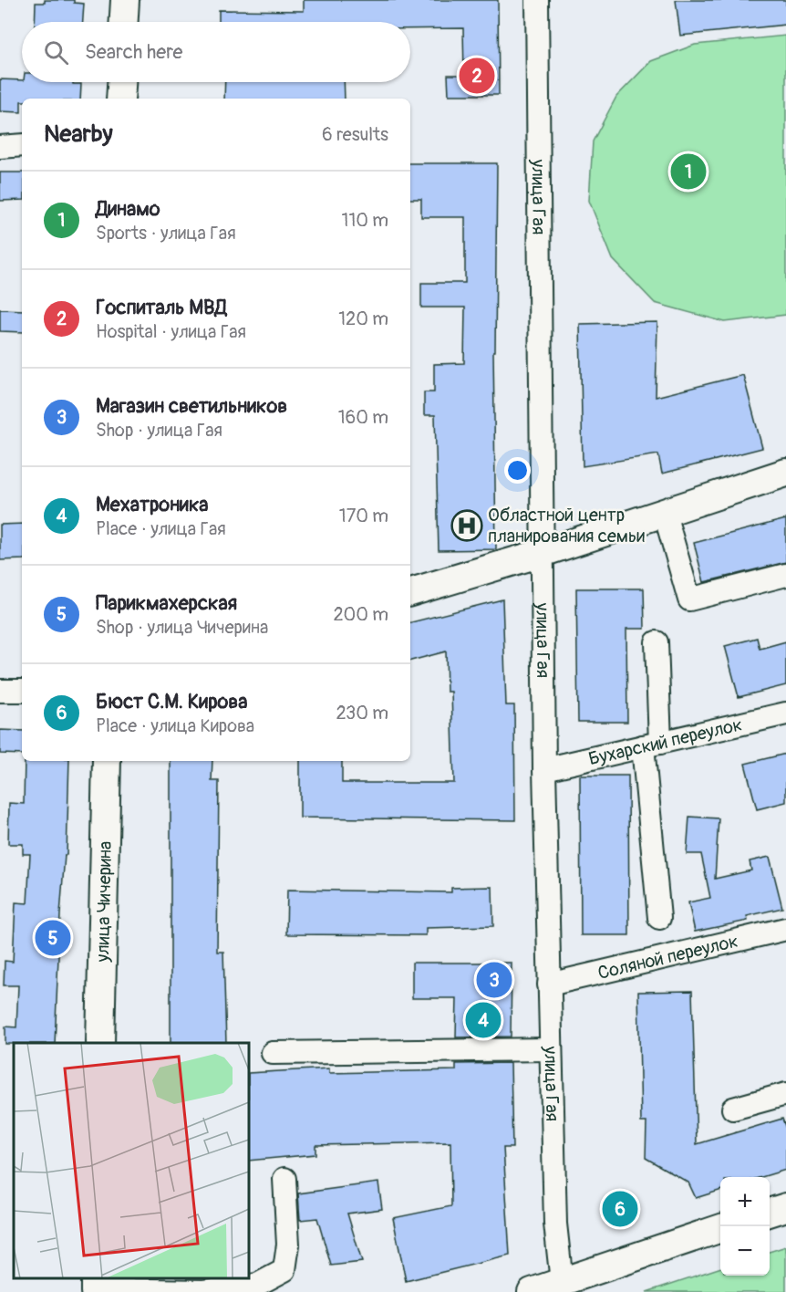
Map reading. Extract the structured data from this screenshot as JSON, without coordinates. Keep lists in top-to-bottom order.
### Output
{
  "streets": {
    "main road": ["улица Чичерина"],
    "street": ["улица Гая", "Бухарский переулок", "Соляной переулок"]
  },
  "crossings": [
    ["улица Гая", "Бухарский переулок"],
    ["улица Гая", "Соляной переулок"]
  ],
  "places": {
    "hospital": ["Областной центр планирования семьи"]
  },
  "page": {
    "search": "Search here",
    "pins": [
      "2",
      "1",
      "5",
      "3",
      "4",
      "6"
    ],
    "heading": ["Nearby", "6 results"],
    "list": [
      {
        "mark": "1",
        "name": "Динамо",
        "note": "Sports · улица Гая",
        "value": "110 m"
      },
      {
        "mark": "2",
        "name": "Госпиталь МВД",
        "note": "Hospital · улица Гая",
        "value": "120 m"
      },
      {
        "mark": "3",
        "name": "Магазин светильников",
        "note": "Shop · улица Гая",
        "value": "160 m"
      },
      {
        "mark": "4",
        "name": "Мехатроника",
        "note": "Place · улица Гая",
        "value": "170 m"
      },
      {
        "mark": "5",
        "name": "Парикмахерская",
        "note": "Shop · улица Чичерина",
        "value": "200 m"
      },
      {
        "mark": "6",
        "name": "Бюст С.М. Кирова",
        "note": "Place · улица Кирова",
        "value": "230 m"
      }
    ],
    "map_buttons": ["+", "−"]
  }
}
